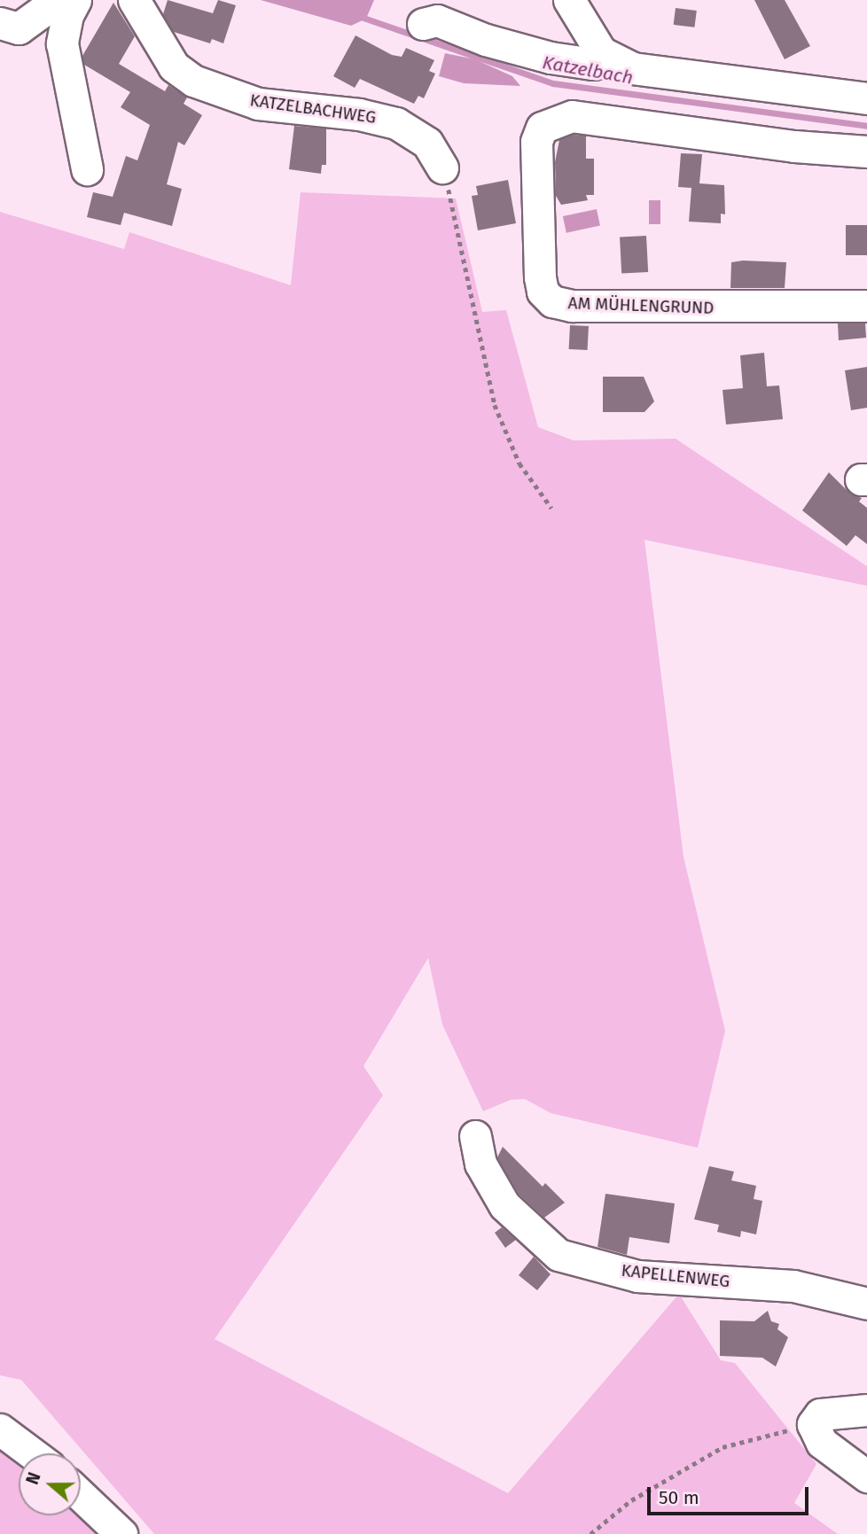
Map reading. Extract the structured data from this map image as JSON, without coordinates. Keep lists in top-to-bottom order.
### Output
{
  "streets": {
    "street": ["KATZELBACHWEG", "AM MÜHLENGRUND", "KAPELLENWEG"]
  },
  "water": ["Katzelbach"],
  "scale_bar": "50 m",
  "north": "left"
}
